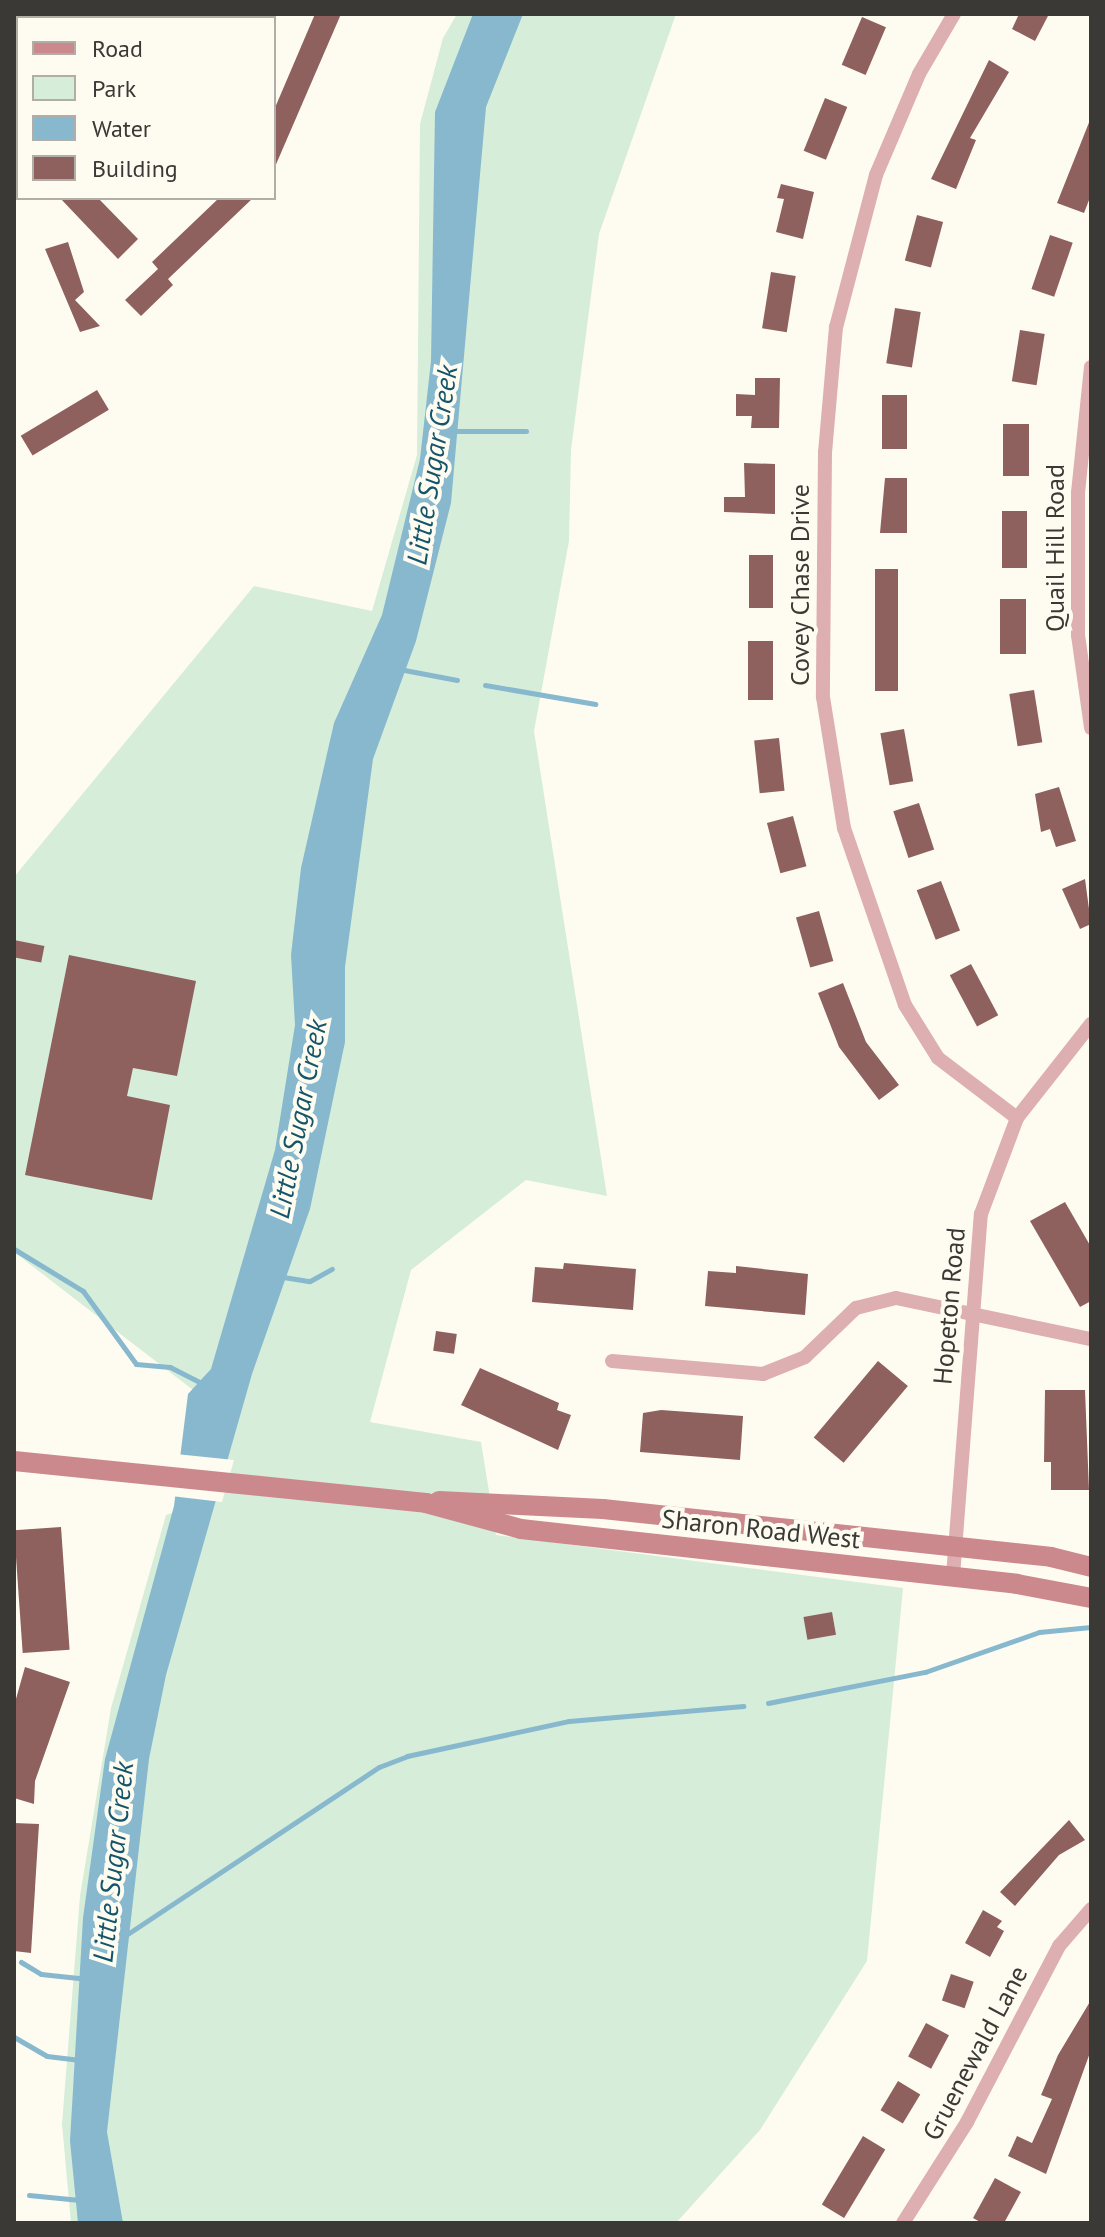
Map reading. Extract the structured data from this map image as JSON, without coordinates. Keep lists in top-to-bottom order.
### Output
{
  "streets": {
    "main road": ["Sharon Road West"],
    "street": [
      "Quail Hill Road",
      "Covey Chase Drive",
      "Hopeton Road",
      "Gruenewald Lane"
    ]
  },
  "crossings": [
    ["Covey Chase Drive", "Hopeton Road"],
    ["Hopeton Road", "Sharon Road West"]
  ],
  "water": ["Little Sugar Creek"],
  "legend": [
    "Road",
    "Park",
    "Water",
    "Building"
  ]
}
